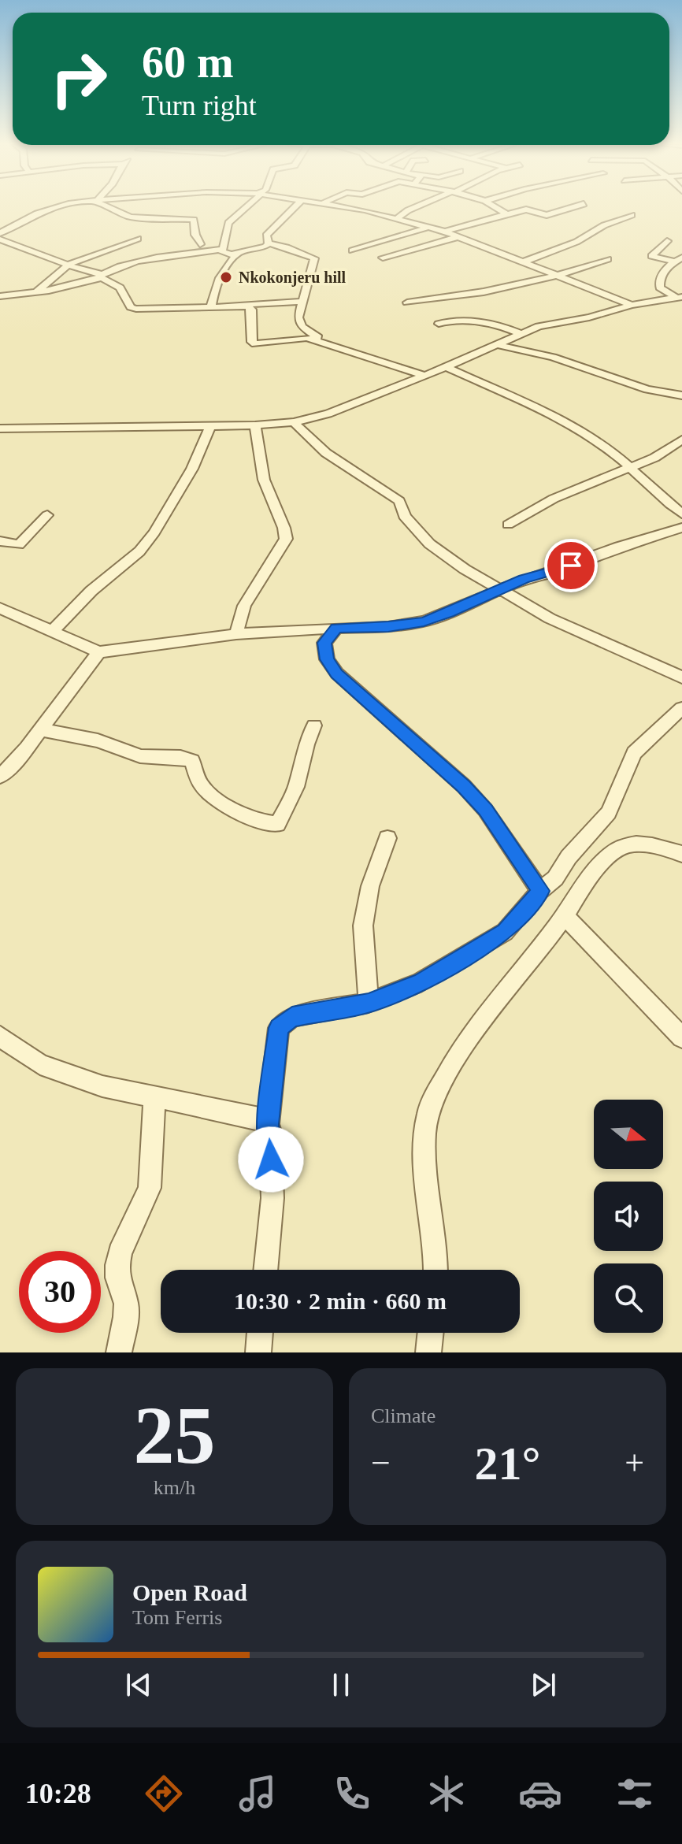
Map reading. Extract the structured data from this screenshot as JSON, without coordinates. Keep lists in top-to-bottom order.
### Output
{
  "places": ["Nkokonjeru hill"],
  "north": "right",
  "page": {
    "turn": ["60 m", "Turn right"],
    "limit": "30",
    "trip": "10:30 · 2 min · 660 m",
    "tile": [
      ["25", "km/h"],
      "Climate"
    ],
    "heat": ["−", "21°", "+"],
    "song": ["Open Road", "Tom Ferris"],
    "tabs": "10:28"
  }
}
